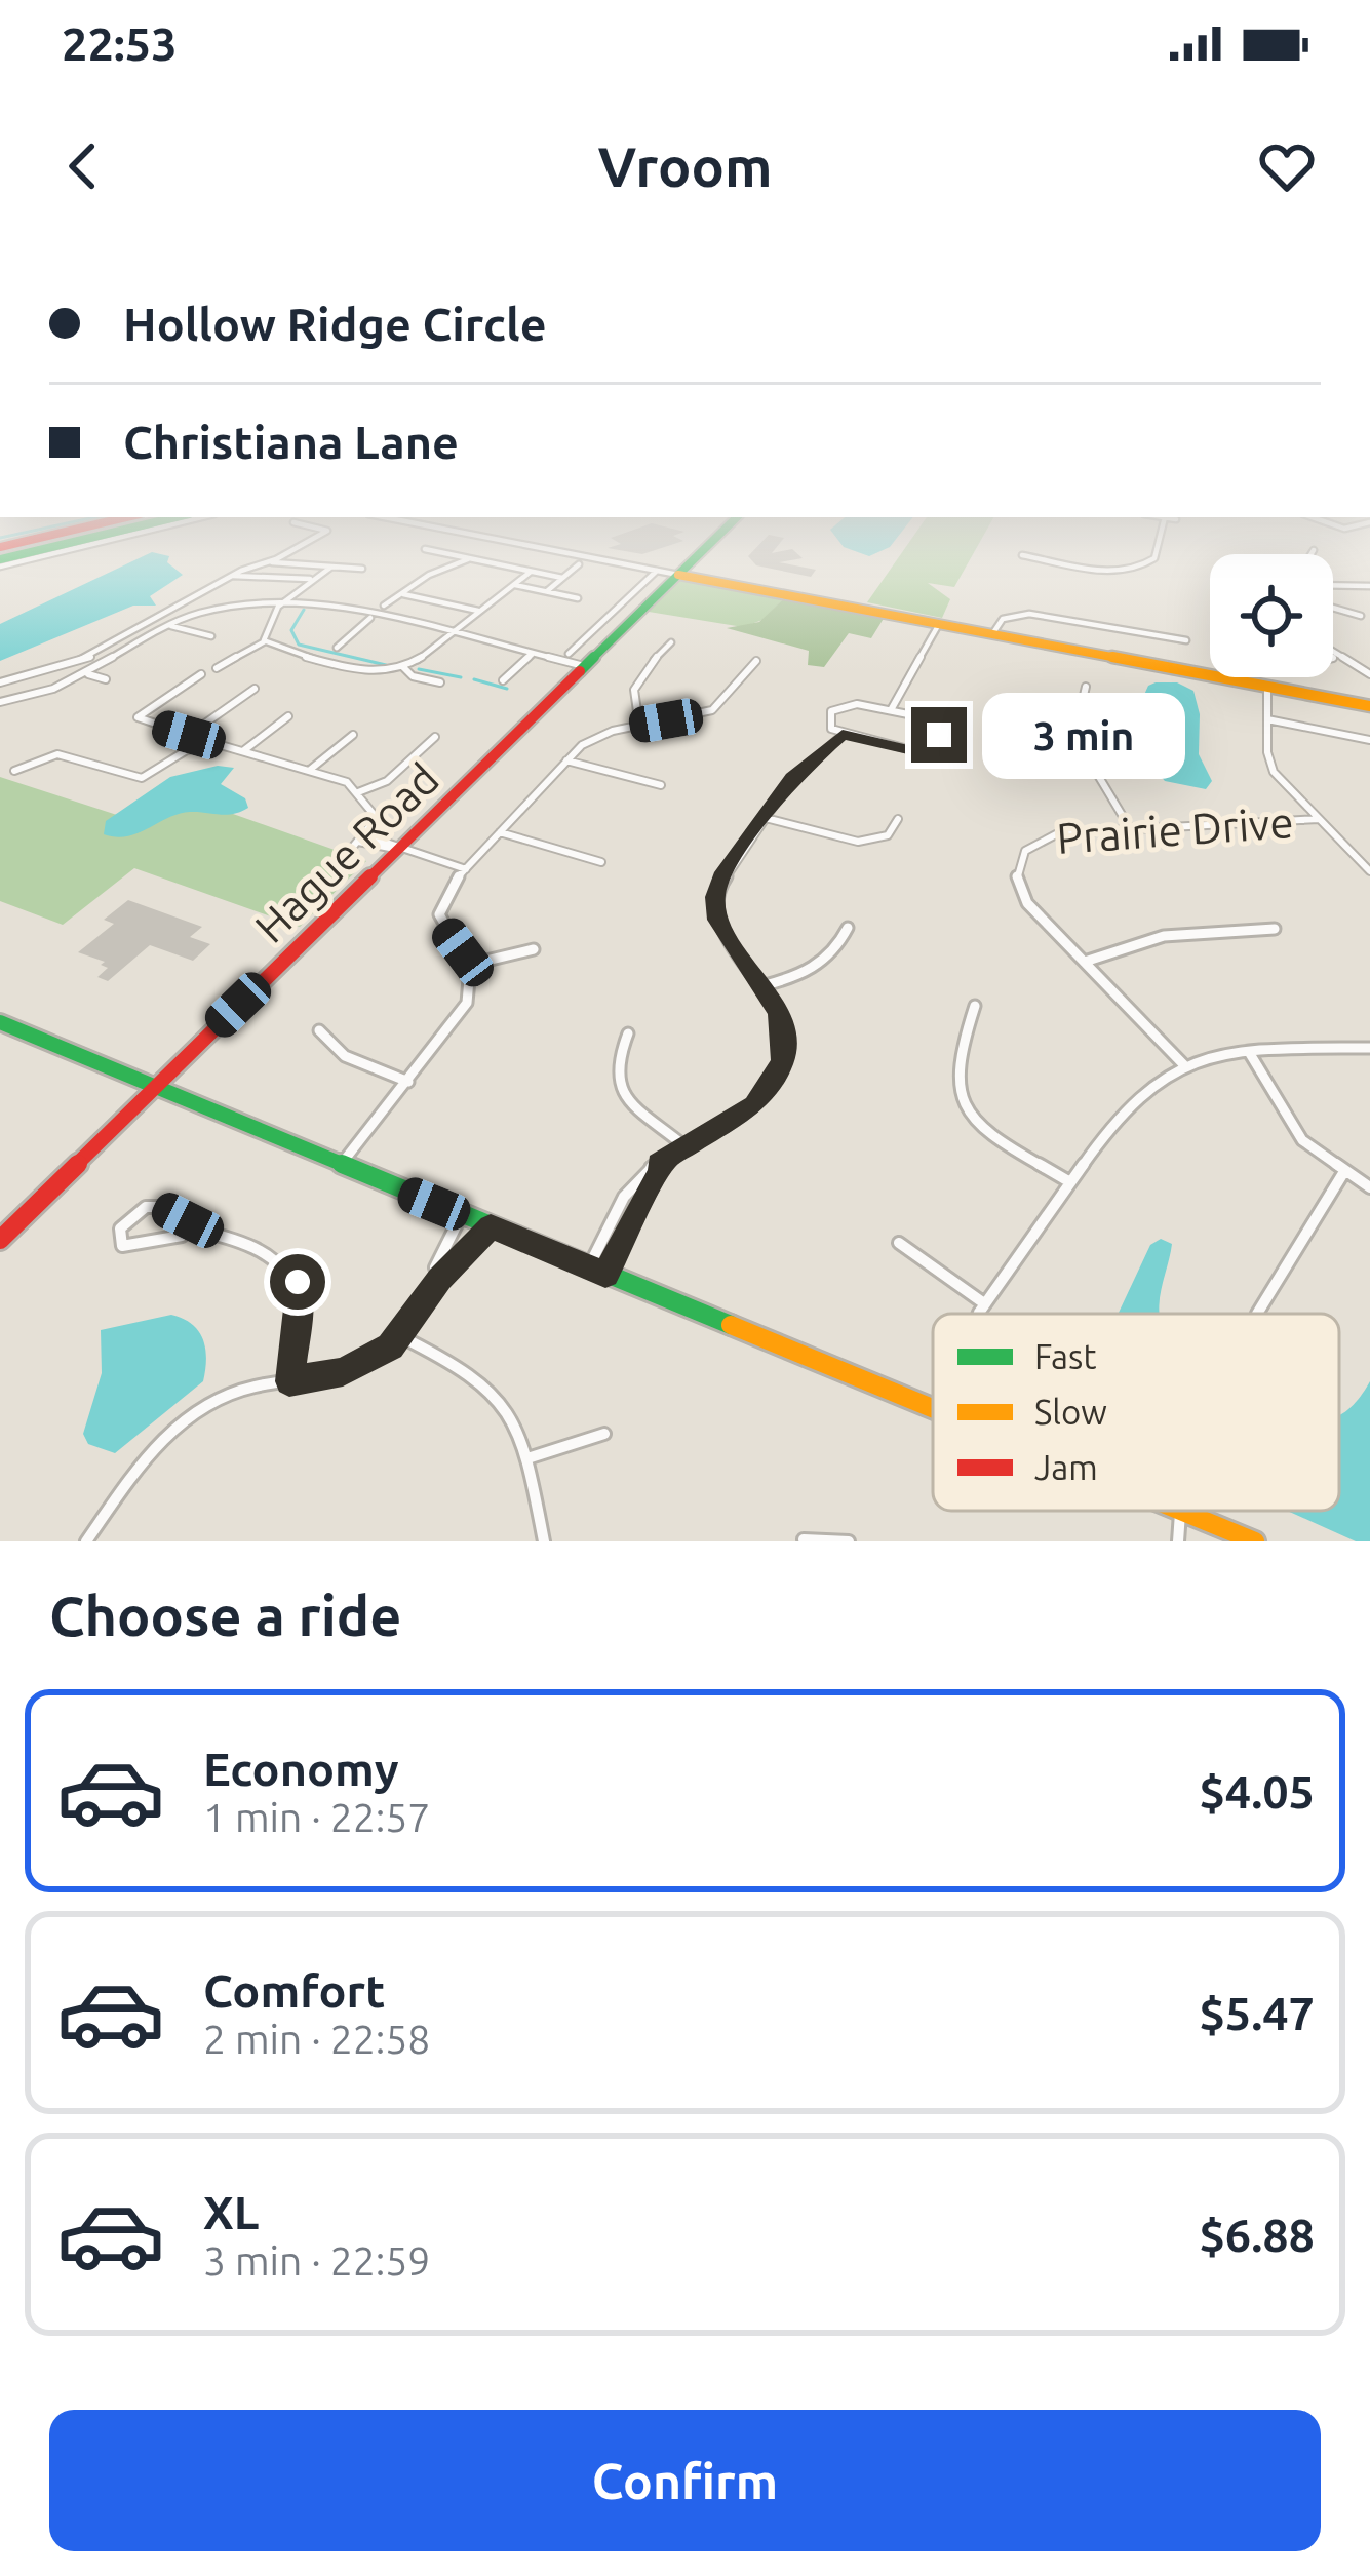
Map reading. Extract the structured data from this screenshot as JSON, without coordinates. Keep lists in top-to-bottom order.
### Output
{
  "streets": {
    "main road": ["Hague Road"],
    "street": ["Prairie Drive"]
  },
  "legend": ["Fast", "Slow", "Jam"],
  "page": {
    "status": "22:53",
    "header": "Vroom",
    "banner": ["Hollow Ridge Circle", "Christiana Lane"],
    "bubble": "3 min",
    "heading": "Choose a ride",
    "list": [
      {
        "name": "Economy",
        "note": "1 min · 22:57",
        "value": "$4.05"
      },
      {
        "name": "Comfort",
        "note": "2 min · 22:58",
        "value": "$5.47"
      },
      {
        "name": "XL",
        "note": "3 min · 22:59",
        "value": "$6.88"
      }
    ],
    "buttons": "Confirm"
  }
}
